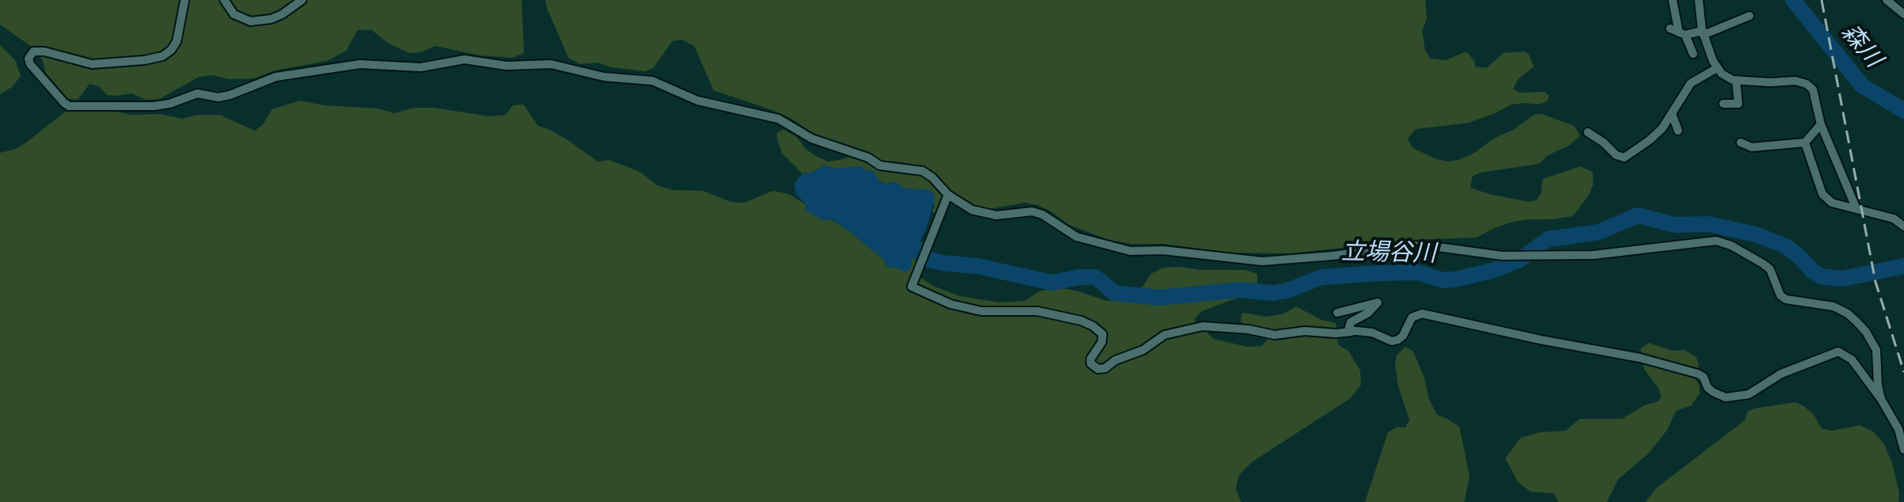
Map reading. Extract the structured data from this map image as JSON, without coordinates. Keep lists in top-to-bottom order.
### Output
{
  "water": ["森川", "立場谷川"]
}
